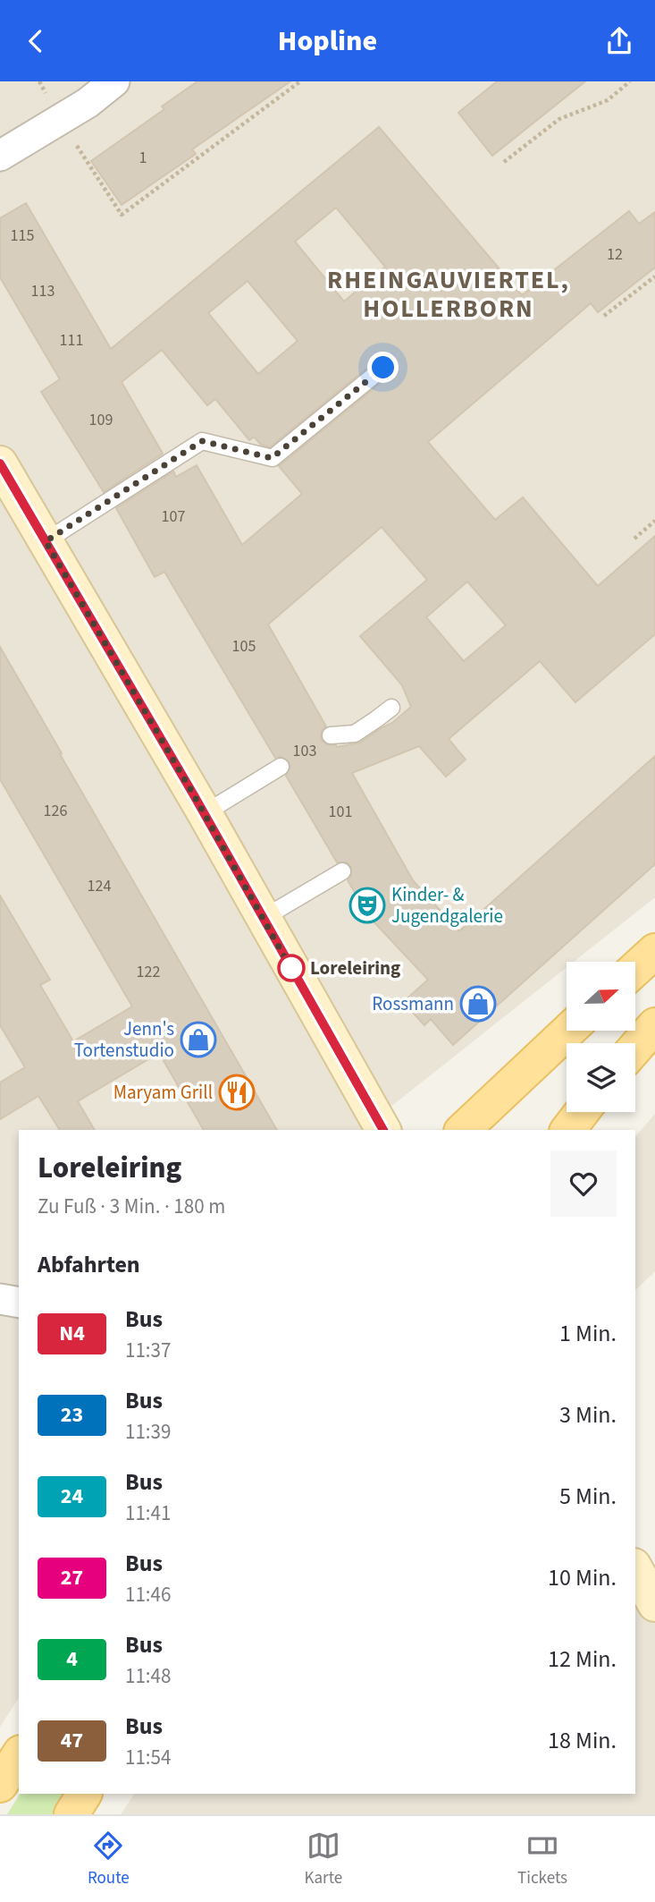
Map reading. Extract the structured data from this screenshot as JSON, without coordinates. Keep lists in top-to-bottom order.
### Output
{
  "districts": ["RHEINGAUVIERTEL, HOLLERBORN"],
  "places": {
    "theatre": ["Kinder- & Jugendgalerie"],
    "other": ["Loreleiring"],
    "shop": ["Rossmann", "Jenn's Tortenstudio"],
    "restaurant": ["Maryam Grill"]
  },
  "lines": ["bus line N4"],
  "house_numbers": [
    "1",
    "115",
    "12",
    "113",
    "111",
    "109",
    "107",
    "105",
    "103",
    "126",
    "101",
    "124",
    "122"
  ],
  "north": "right",
  "page": {
    "header": "Hopline",
    "heading": [
      ["Loreleiring", "Zu Fuß · 3 Min. · 180 m"],
      "Abfahrten"
    ],
    "list": [
      {
        "mark": "N4",
        "name": "Bus",
        "note": "11:37",
        "value": "1 Min."
      },
      {
        "mark": "23",
        "name": "Bus",
        "note": "11:39",
        "value": "3 Min."
      },
      {
        "mark": "24",
        "name": "Bus",
        "note": "11:41",
        "value": "5 Min."
      },
      {
        "mark": "27",
        "name": "Bus",
        "note": "11:46",
        "value": "10 Min."
      },
      {
        "mark": "4",
        "name": "Bus",
        "note": "11:48",
        "value": "12 Min."
      },
      {
        "mark": "47",
        "name": "Bus",
        "note": "11:54",
        "value": "18 Min."
      }
    ],
    "tabs": ["Route", "Karte", "Tickets"]
  }
}
